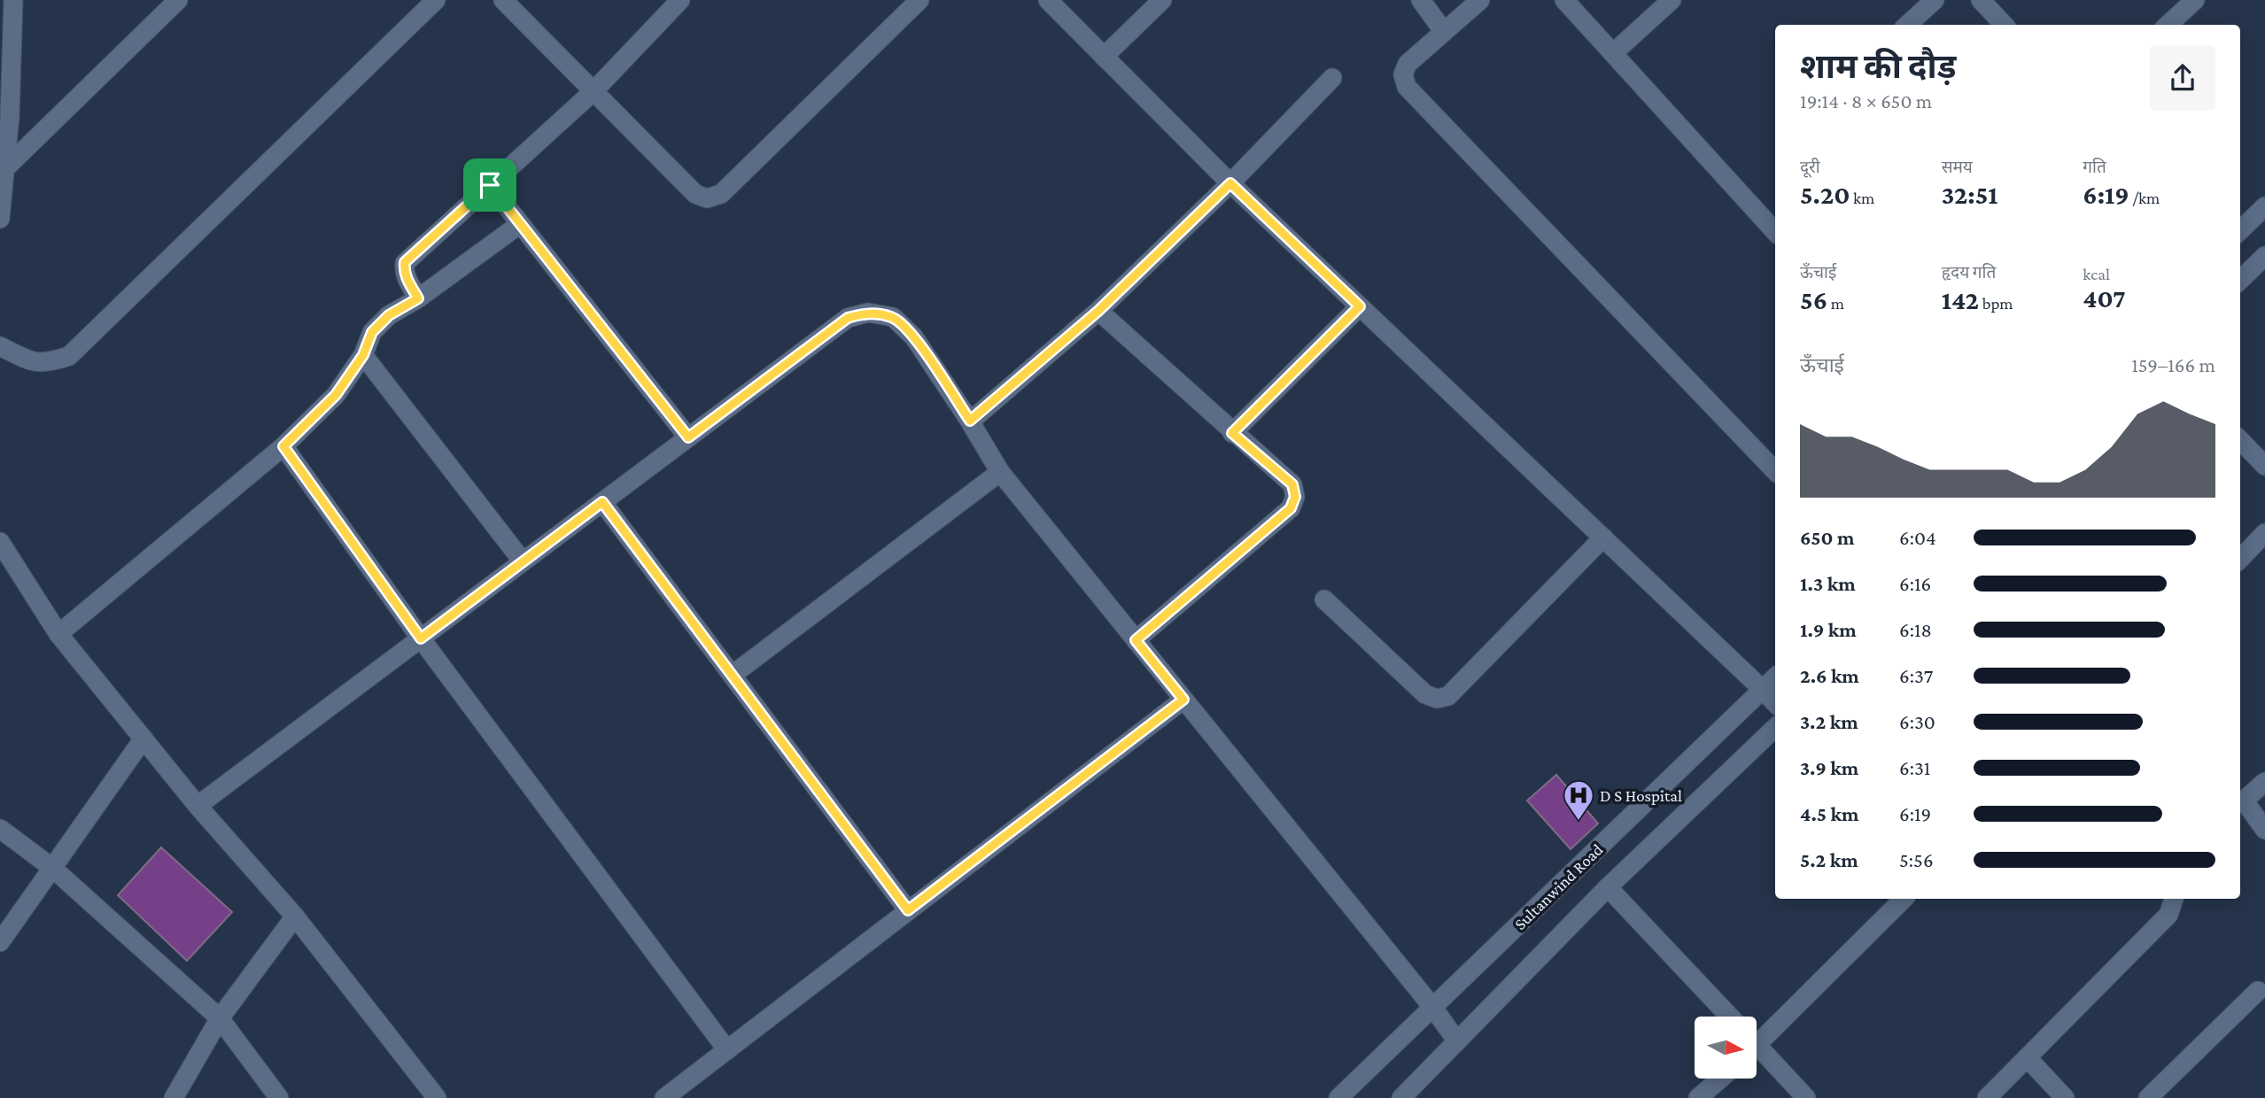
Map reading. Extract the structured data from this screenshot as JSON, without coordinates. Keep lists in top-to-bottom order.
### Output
{
  "streets": {
    "street": ["Sultanwind Road"]
  },
  "places": {
    "hospital": ["D S Hospital"]
  },
  "north": "right",
  "page": {
    "heading": ["शाम की दौड़", "19:14 · 8 × 650 m"],
    "stats": [
      ["दूरी", "5.20 km"],
      ["समय", "32:51"],
      ["गति", "6:19 /km"],
      ["ऊँचाई", "56 m"],
      ["हृदय गति", "142 bpm"],
      ["kcal", "407"]
    ],
    "chart": ["ऊँचाई", "159–166 m"],
    "list": [
      {
        "name": "650 m",
        "note": "6:04"
      },
      {
        "name": "1.3 km",
        "note": "6:16"
      },
      {
        "name": "1.9 km",
        "note": "6:18"
      },
      {
        "name": "2.6 km",
        "note": "6:37"
      },
      {
        "name": "3.2 km",
        "note": "6:30"
      },
      {
        "name": "3.9 km",
        "note": "6:31"
      },
      {
        "name": "4.5 km",
        "note": "6:19"
      },
      {
        "name": "5.2 km",
        "note": "5:56"
      }
    ]
  }
}
